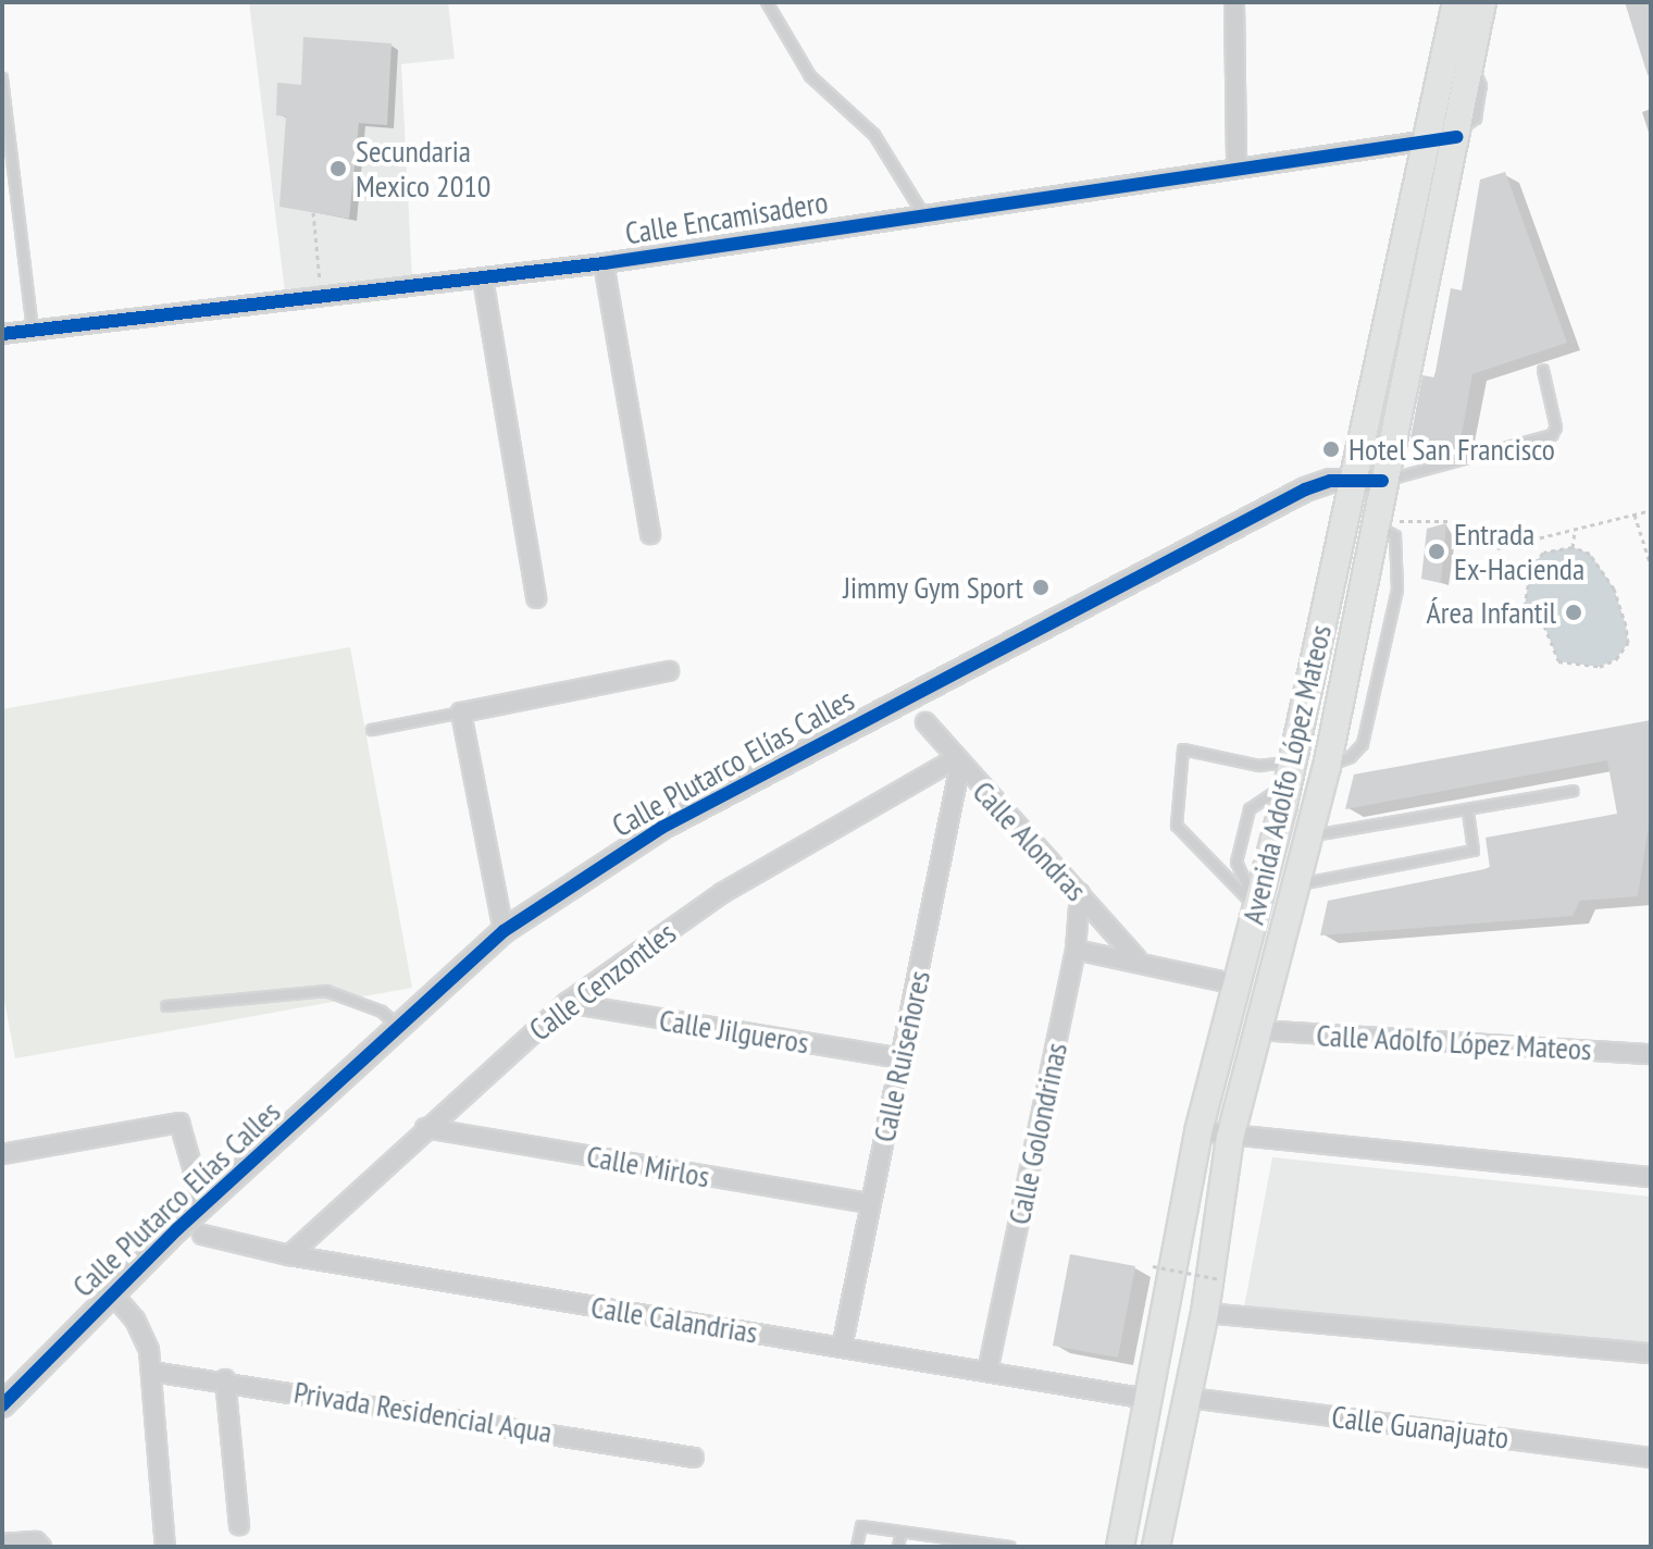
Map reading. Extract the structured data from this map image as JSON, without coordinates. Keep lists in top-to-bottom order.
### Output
{
  "streets": {
    "main road": ["Avenida Adolfo López Mateos"],
    "street": [
      "Calle Encamisadero",
      "Calle Plutarco Elías Calles",
      "Calle Alondras",
      "Calle Cenzontles",
      "Calle Jilgueros",
      "Calle Adolfo López Mateos",
      "Calle Ruiseñores",
      "Calle Golondrinas",
      "Calle Mirlos",
      "Calle Calandrias",
      "Privada Residencial Aqua",
      "Calle Guanajuato"
    ]
  },
  "crossings": [
    ["Calle Encamisadero", "Avenida Adolfo López Mateos"],
    ["Calle Plutarco Elías Calles", "Avenida Adolfo López Mateos"],
    ["Avenida Adolfo López Mateos", "Calle Adolfo López Mateos"],
    ["Avenida Adolfo López Mateos", "Calle Calandrias"],
    ["Avenida Adolfo López Mateos", "Calle Guanajuato"],
    ["Calle Alondras", "Calle Cenzontles"],
    ["Calle Alondras", "Calle Ruiseñores"],
    ["Calle Alondras", "Calle Golondrinas"],
    ["Calle Cenzontles", "Calle Jilgueros"],
    ["Calle Cenzontles", "Calle Ruiseñores"],
    ["Calle Cenzontles", "Calle Mirlos"],
    ["Calle Cenzontles", "Calle Calandrias"],
    ["Calle Jilgueros", "Calle Ruiseñores"],
    ["Calle Ruiseñores", "Calle Mirlos"],
    ["Calle Ruiseñores", "Calle Calandrias"],
    ["Calle Golondrinas", "Calle Calandrias"]
  ],
  "places": [
    "Secundaria Mexico 2010",
    "Hotel San Francisco",
    "Entrada Ex-Hacienda",
    "Jimmy Gym Sport",
    "Área Infantil"
  ]
}
